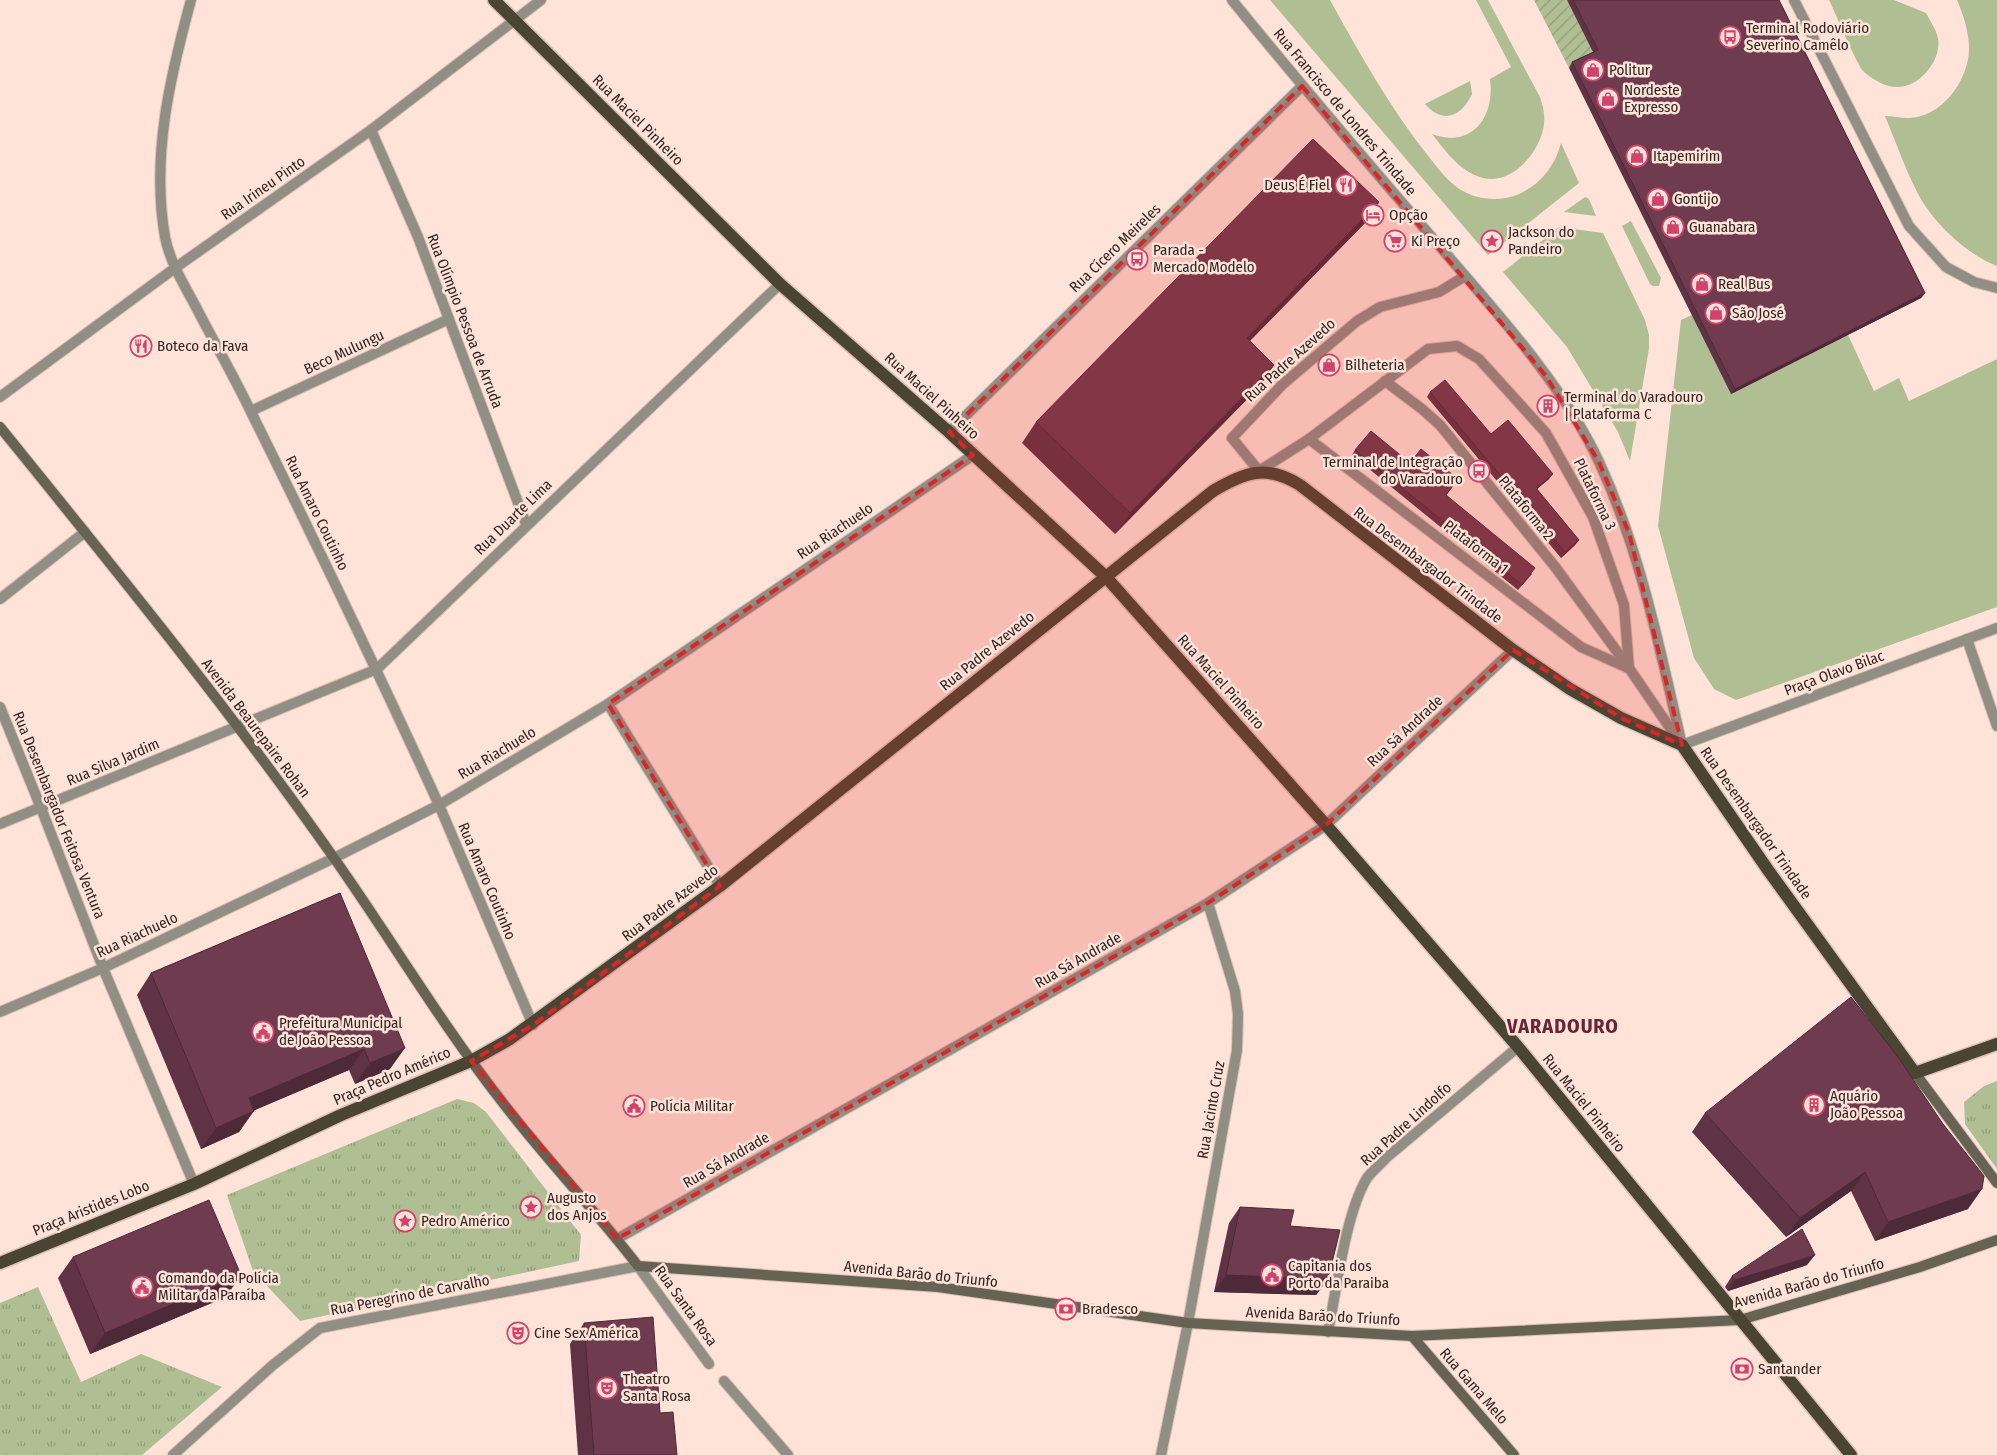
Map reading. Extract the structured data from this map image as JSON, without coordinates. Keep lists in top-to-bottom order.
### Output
{
  "streets": {
    "main road": [
      "Rua Maciel Pinheiro",
      "Rua Padre Azevedo",
      "Rua Desembargador Trindade",
      "Avenida Beaurepaire Rohan",
      "Praça Pedro Américo",
      "Praça Aristides Lobo",
      "Avenida Barão do Triunfo",
      "Rua Gama Melo"
    ],
    "street": [
      "Rua Francisco de Londres Trindade",
      "Rua Irineu Pinto",
      "Rua Cícero Meireles",
      "Rua Olímpio Pessoa de Arruda",
      "Beco Mulungu",
      "Plataforma 3",
      "Plataforma 2",
      "Rua Amaro Coutinho",
      "Rua Duarte Lima",
      "Rua Riachuelo",
      "Plataforma 1",
      "Praça Olavo Bilac",
      "Rua Sá Andrade",
      "Rua Silva Jardim",
      "Rua Desembargador Feitosa Ventura",
      "Rua Jacinto Cruz",
      "Rua Padre Lindolfo",
      "Rua Peregrino de Carvalho",
      "Rua Santa Rosa"
    ]
  },
  "crossings": [
    ["Rua Francisco de Londres Trindade", "Rua Cícero Meireles"],
    ["Rua Francisco de Londres Trindade", "Rua Padre Azevedo"],
    ["Rua Francisco de Londres Trindade", "Rua Desembargador Trindade"],
    ["Rua Francisco de Londres Trindade", "Praça Olavo Bilac"],
    ["Rua Maciel Pinheiro", "Rua Irineu Pinto"],
    ["Rua Maciel Pinheiro", "Rua Cícero Meireles"],
    ["Rua Maciel Pinheiro", "Rua Padre Azevedo"],
    ["Rua Maciel Pinheiro", "Rua Duarte Lima"],
    ["Rua Maciel Pinheiro", "Rua Riachuelo"],
    ["Rua Maciel Pinheiro", "Rua Sá Andrade"],
    ["Rua Maciel Pinheiro", "Rua Padre Lindolfo"],
    ["Rua Maciel Pinheiro", "Avenida Barão do Triunfo"],
    ["Rua Irineu Pinto", "Rua Olímpio Pessoa de Arruda"],
    ["Rua Irineu Pinto", "Rua Amaro Coutinho"],
    ["Rua Olímpio Pessoa de Arruda", "Beco Mulungu"],
    ["Rua Olímpio Pessoa de Arruda", "Rua Duarte Lima"],
    ["Beco Mulungu", "Rua Amaro Coutinho"],
    ["Rua Padre Azevedo", "Rua Amaro Coutinho"],
    ["Rua Padre Azevedo", "Rua Desembargador Trindade"],
    ["Rua Padre Azevedo", "Avenida Beaurepaire Rohan"],
    ["Rua Padre Azevedo", "Praça Pedro Américo"],
    ["Plataforma 3", "Plataforma 2"],
    ["Plataforma 3", "Plataforma 1"],
    ["Plataforma 2", "Plataforma 1"],
    ["Rua Amaro Coutinho", "Rua Duarte Lima"],
    ["Rua Amaro Coutinho", "Rua Riachuelo"],
    ["Rua Duarte Lima", "Avenida Beaurepaire Rohan"],
    ["Rua Duarte Lima", "Rua Silva Jardim"],
    ["Rua Riachuelo", "Avenida Beaurepaire Rohan"],
    ["Rua Riachuelo", "Rua Desembargador Feitosa Ventura"],
    ["Rua Desembargador Trindade", "Praça Olavo Bilac"],
    ["Rua Desembargador Trindade", "Rua Sá Andrade"],
    ["Avenida Beaurepaire Rohan", "Rua Silva Jardim"],
    ["Avenida Beaurepaire Rohan", "Praça Pedro Américo"],
    ["Rua Sá Andrade", "Praça Pedro Américo"],
    ["Rua Sá Andrade", "Rua Jacinto Cruz"],
    ["Rua Silva Jardim", "Rua Desembargador Feitosa Ventura"],
    ["Rua Desembargador Feitosa Ventura", "Praça Pedro Américo"],
    ["Rua Desembargador Feitosa Ventura", "Praça Aristides Lobo"],
    ["Praça Pedro Américo", "Praça Aristides Lobo"],
    ["Praça Pedro Américo", "Avenida Barão do Triunfo"],
    ["Praça Pedro Américo", "Rua Peregrino de Carvalho"],
    ["Praça Pedro Américo", "Rua Santa Rosa"],
    ["Rua Jacinto Cruz", "Avenida Barão do Triunfo"],
    ["Rua Padre Lindolfo", "Avenida Barão do Triunfo"],
    ["Avenida Barão do Triunfo", "Rua Peregrino de Carvalho"],
    ["Avenida Barão do Triunfo", "Rua Santa Rosa"],
    ["Avenida Barão do Triunfo", "Rua Gama Melo"],
    ["Rua Peregrino de Carvalho", "Rua Santa Rosa"]
  ],
  "districts": ["VARADOURO"],
  "places": {
    "bus stop": ["Terminal Rodoviário Severino Camêlo", "Parada - Mercado Modelo", "Terminal de Integração do Varadouro"],
    "shop": [
      "Politur",
      "Nordeste Expresso",
      "Itapemirim",
      "Gontijo",
      "Guanabara",
      "Real Bus",
      "São José",
      "Bilheteria"
    ],
    "restaurant": ["Deus É Fiel", "Boteco da Fava"],
    "hotel": ["Opção"],
    "supermarket": ["Ki Preço"],
    "place": ["Jackson do Pandeiro", "Augusto dos Anjos", "Pedro Américo"],
    "building": ["Terminal do Varadouro | Plataforma C", "Aquário João Pessoa"],
    "public building": [
      "Prefeitura Municipal de João Pessoa",
      "Polícia Militar",
      "Capitania dos Porto da Paraiba",
      "Comando da Polícia Militar da Paraíba"
    ],
    "bank": ["Bradesco", "Santander"],
    "theatre": ["Cine Sex América", "Theatro Santa Rosa"]
  }
}
